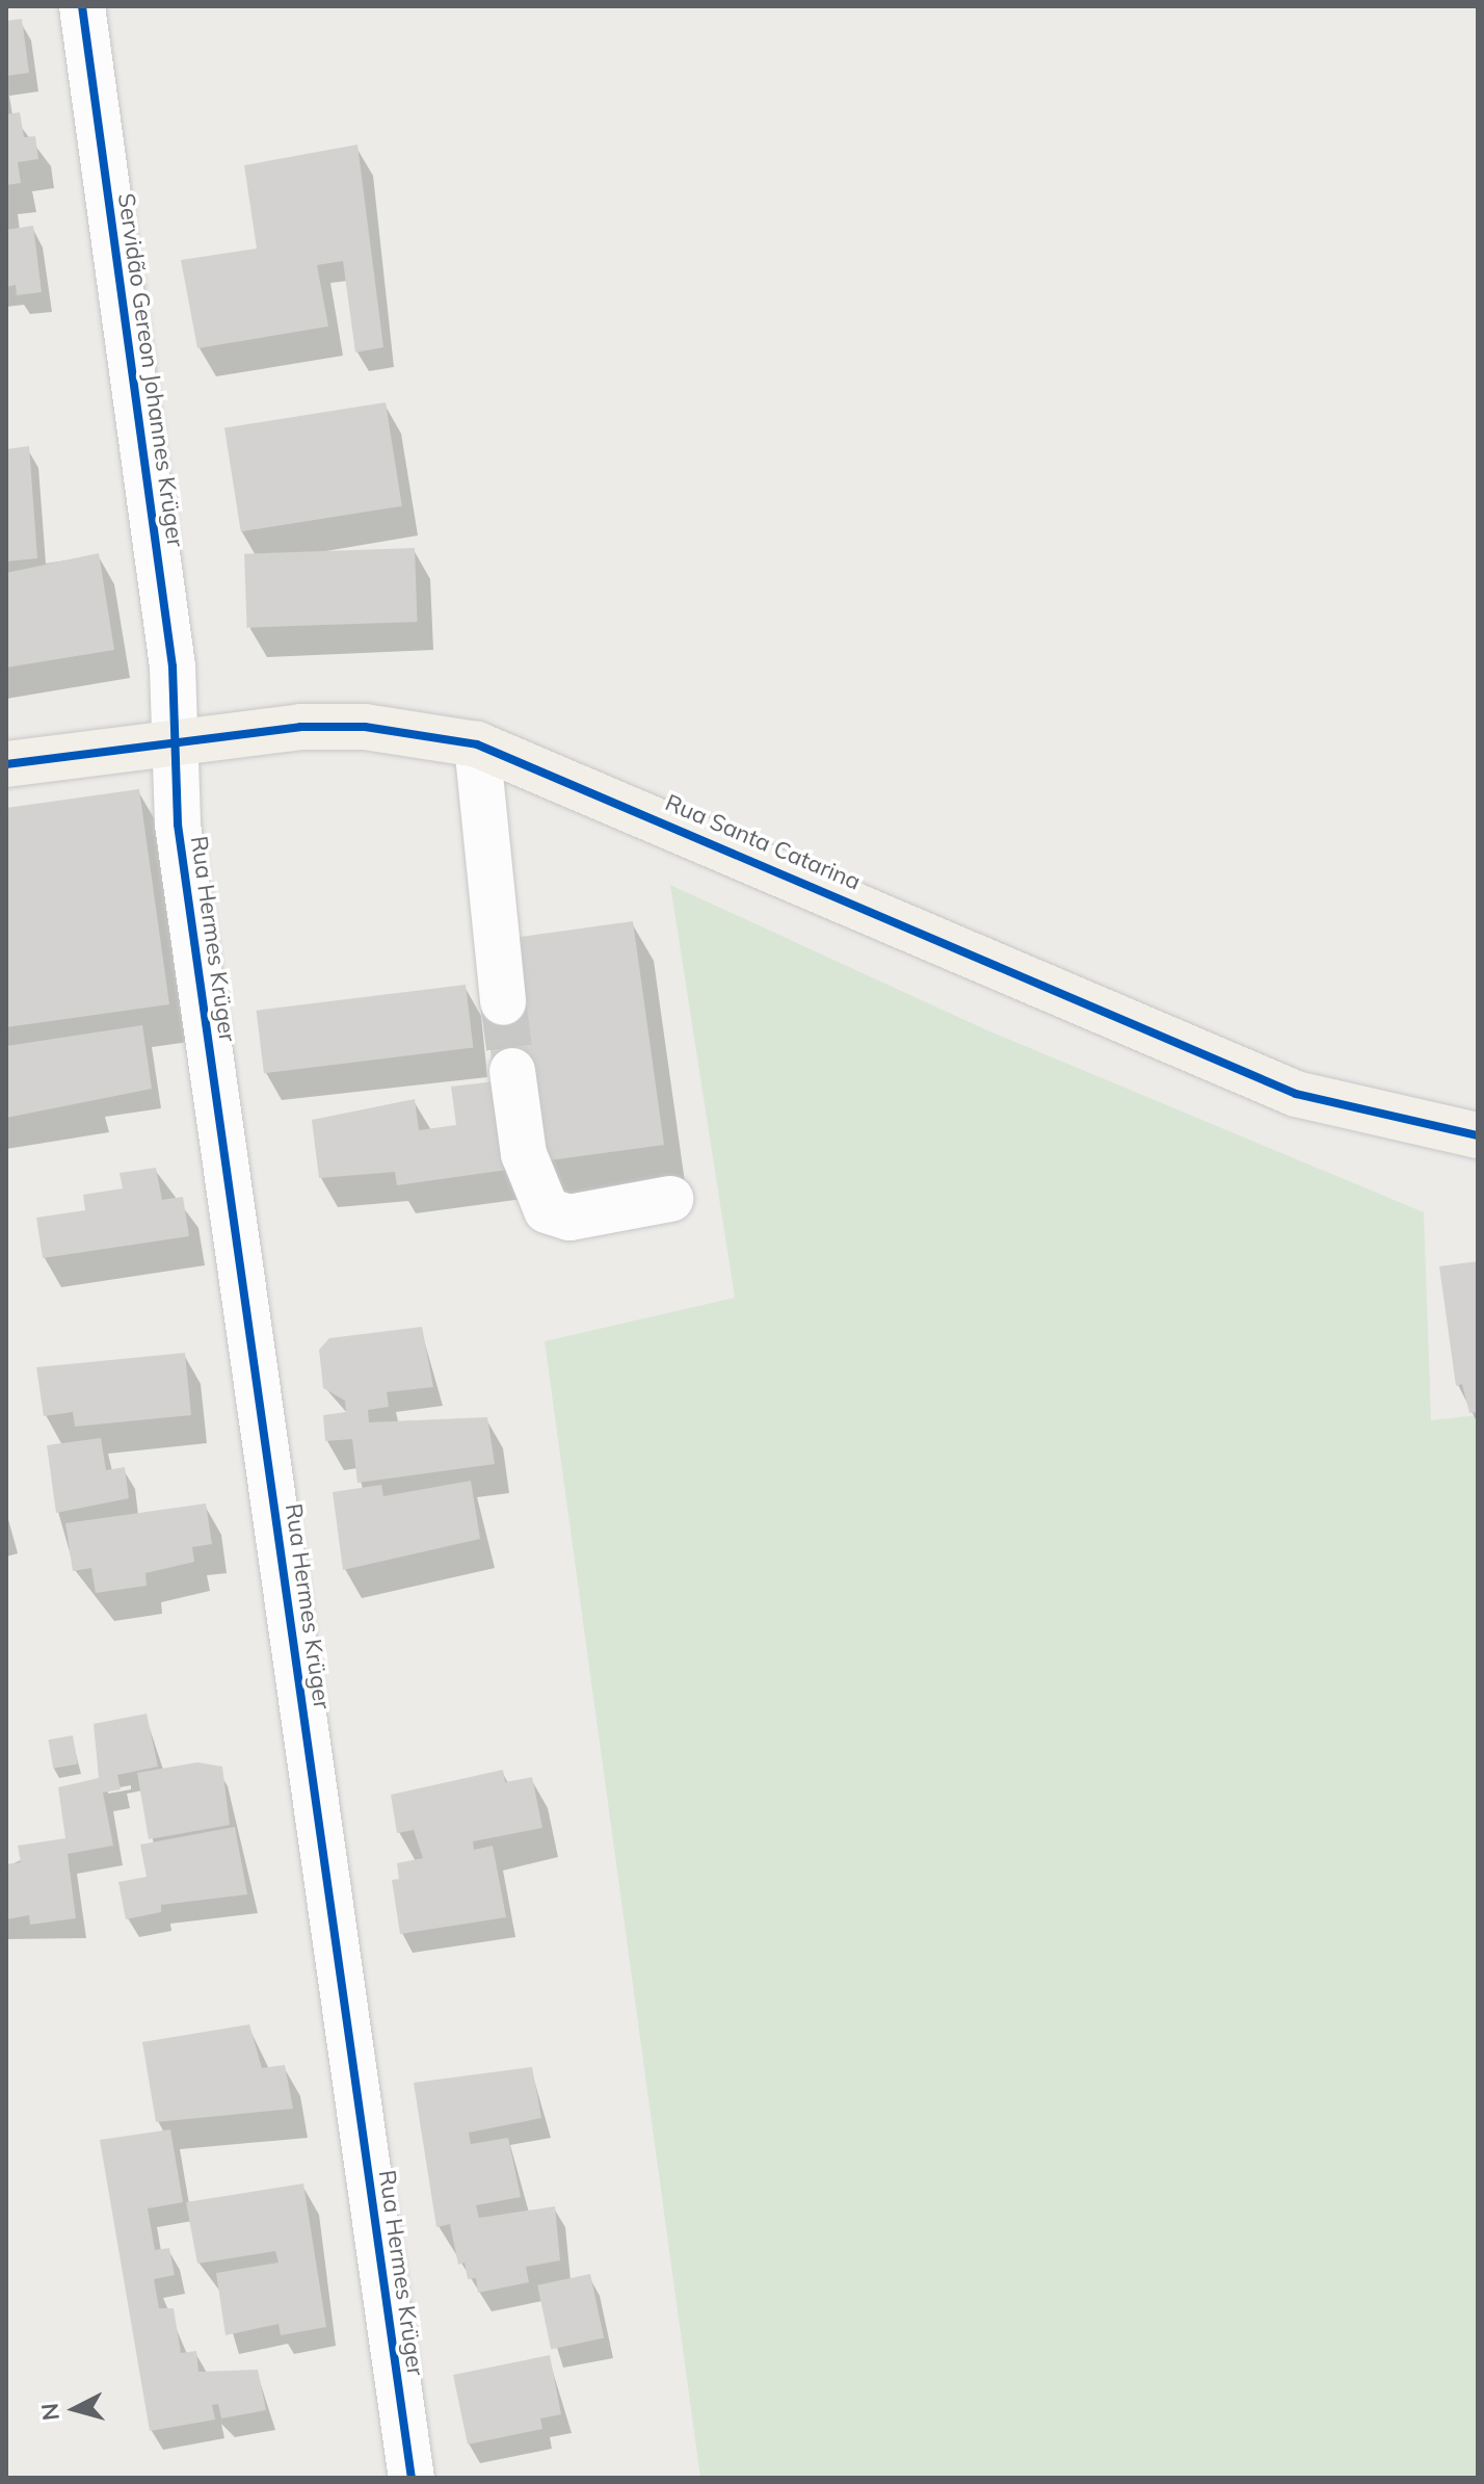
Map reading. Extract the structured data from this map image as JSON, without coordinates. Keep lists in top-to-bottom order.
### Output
{
  "streets": {
    "main road": ["Rua Santa Catarina"],
    "street": ["Servidão Gereon Johannes Krüger", "Rua Hermes Krüger"]
  },
  "crossings": [
    ["Servidão Gereon Johannes Krüger", "Rua Santa Catarina"],
    ["Servidão Gereon Johannes Krüger", "Rua Hermes Krüger"],
    ["Rua Santa Catarina", "Rua Hermes Krüger"]
  ],
  "north": "left"
}
